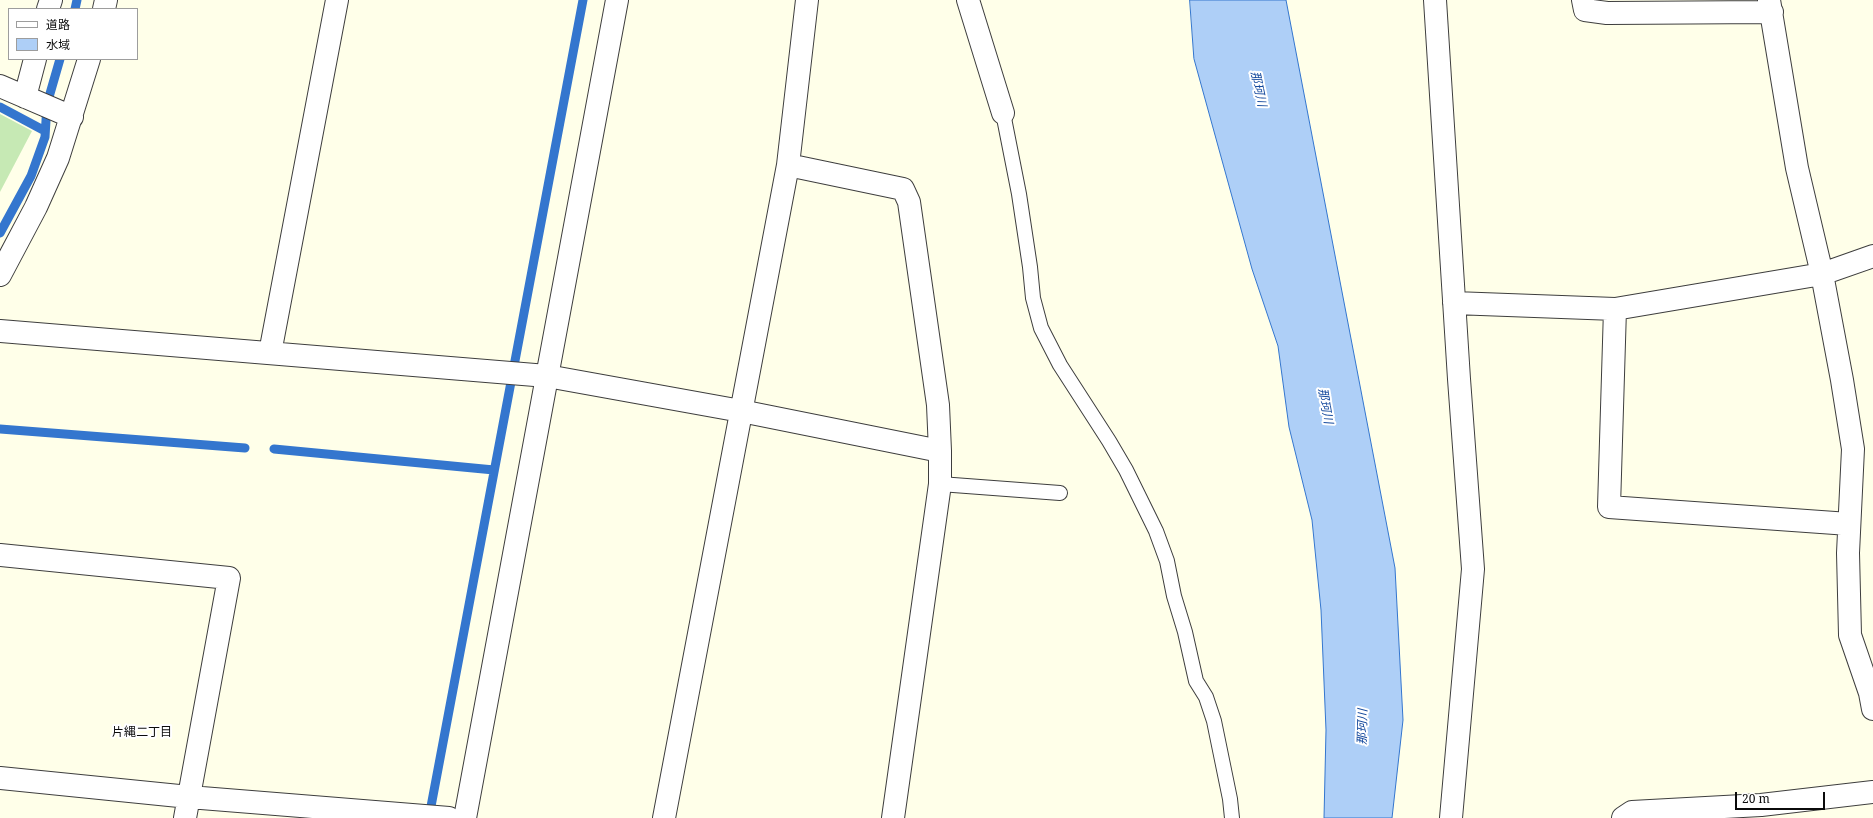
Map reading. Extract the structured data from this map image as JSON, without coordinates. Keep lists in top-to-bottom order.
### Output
{
  "districts": ["片縄二丁目"],
  "water": ["那珂川"],
  "legend": ["道路", "水域"],
  "scale_bar": "20 m"
}
